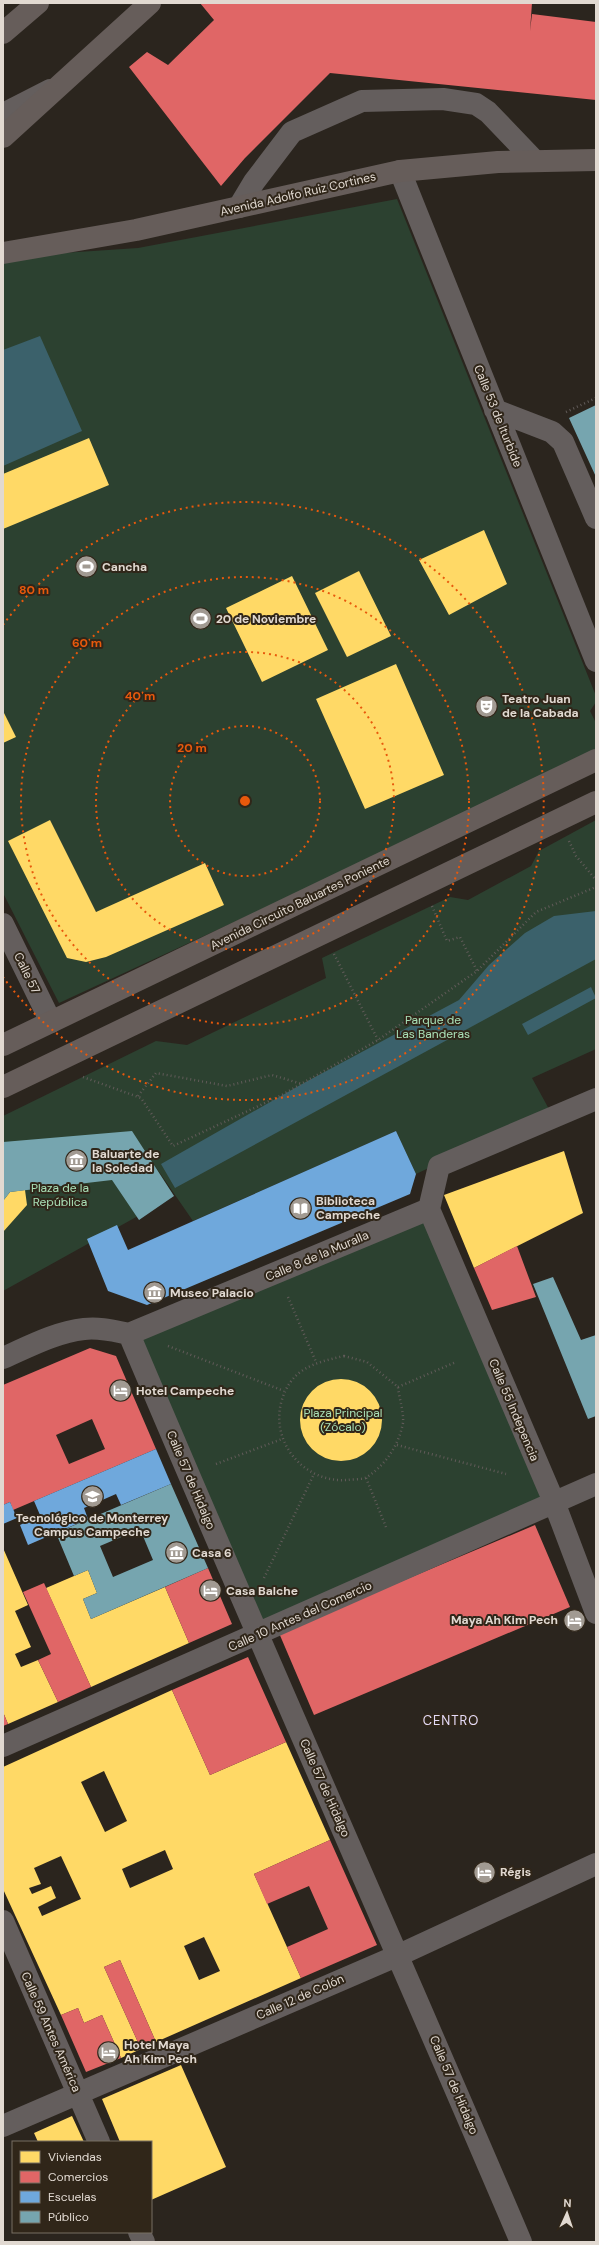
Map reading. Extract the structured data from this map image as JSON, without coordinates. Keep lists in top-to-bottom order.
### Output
{
  "streets": {
    "main road": ["Avenida Adolfo Ruiz Cortines", "Avenida Circuito Baluartes Poniente"],
    "street": [
      "Calle 53 de Iturbide",
      "Calle 57",
      "Calle 8 de la Muralla",
      "Calle 55 Indepencia",
      "Calle 57 de Hidalgo",
      "Calle 10 Antes del Comercio",
      "Calle 12 de Colón",
      "Calle 59 Antes América"
    ]
  },
  "crossings": [
    ["Avenida Adolfo Ruiz Cortines", "Calle 53 de Iturbide"],
    ["Avenida Circuito Baluartes Poniente", "Calle 57"],
    ["Calle 8 de la Muralla", "Calle 55 Indepencia"],
    ["Calle 8 de la Muralla", "Calle 57 de Hidalgo"],
    ["Calle 55 Indepencia", "Calle 10 Antes del Comercio"],
    ["Calle 57 de Hidalgo", "Calle 10 Antes del Comercio"],
    ["Calle 57 de Hidalgo", "Calle 12 de Colón"],
    ["Calle 12 de Colón", "Calle 59 Antes América"]
  ],
  "districts": ["CENTRO"],
  "parks": ["Parque de Las Banderas", "Plaza de la República", "Plaza Principal (Zócalo)"],
  "places": {
    "sports": ["Cancha", "20 de Noviembre"],
    "theatre": ["Teatro Juan de la Cabada"],
    "museum": ["Baluarte de la Soledad", "Museo Palacio", "Casa 6"],
    "library": ["Biblioteca Campeche"],
    "hotel": [
      "Hotel Campeche",
      "Casa Balche",
      "Maya Ah Kim Pech",
      "Régis",
      "Hotel Maya Ah Kim Pech"
    ],
    "school or university": ["Tecnológico de Monterrey Campus Campeche"]
  },
  "legend": [
    "Viviendas",
    "Comercios",
    "Escuelas",
    "Público"
  ],
  "north": "top",
  "rings": [
    "80 m",
    "60 m",
    "40 m",
    "20 m"
  ]
}
